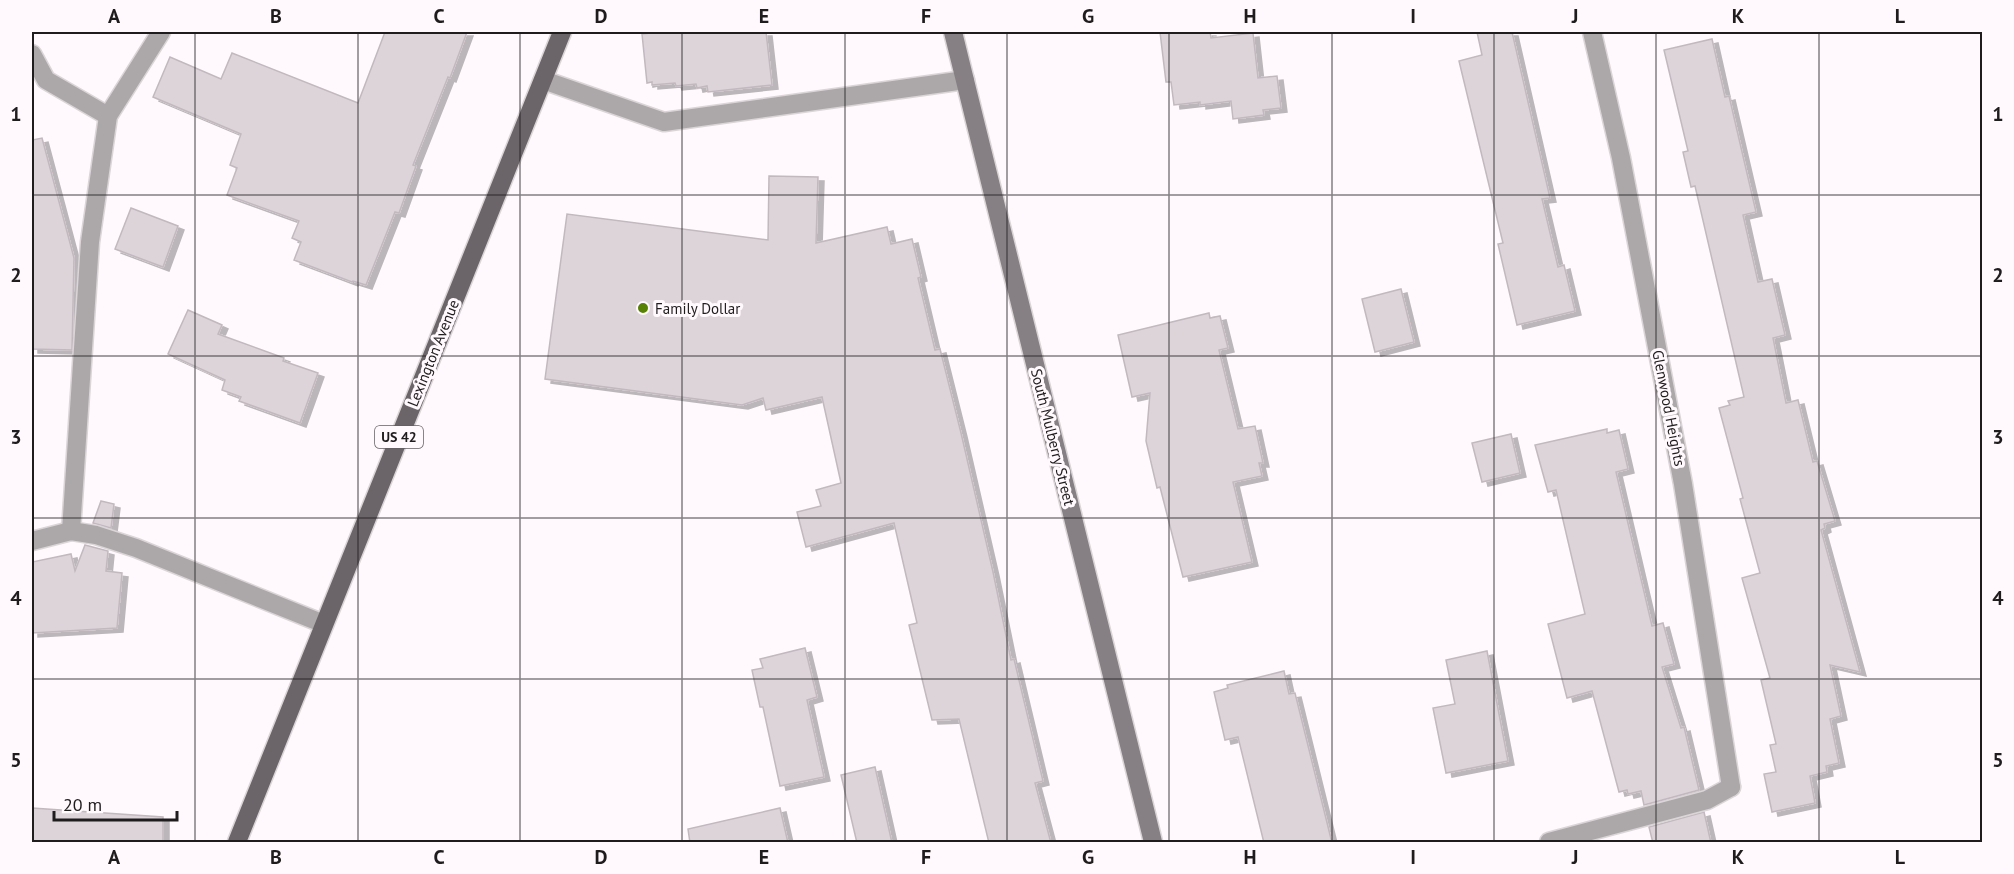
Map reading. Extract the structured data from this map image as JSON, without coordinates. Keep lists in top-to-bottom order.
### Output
{
  "streets": {
    "main road": ["Lexington Avenue", "US 42"],
    "street": ["Glenwood Heights", "South Mulberry Street"]
  },
  "places": ["Family Dollar"],
  "scale_bar": "20 m",
  "grid": {
    "columns": [
      "A",
      "B",
      "C",
      "D",
      "E",
      "F",
      "G",
      "H",
      "I",
      "J",
      "K",
      "L"
    ],
    "rows": [
      "1",
      "2",
      "3",
      "4",
      "5"
    ]
  }
}
